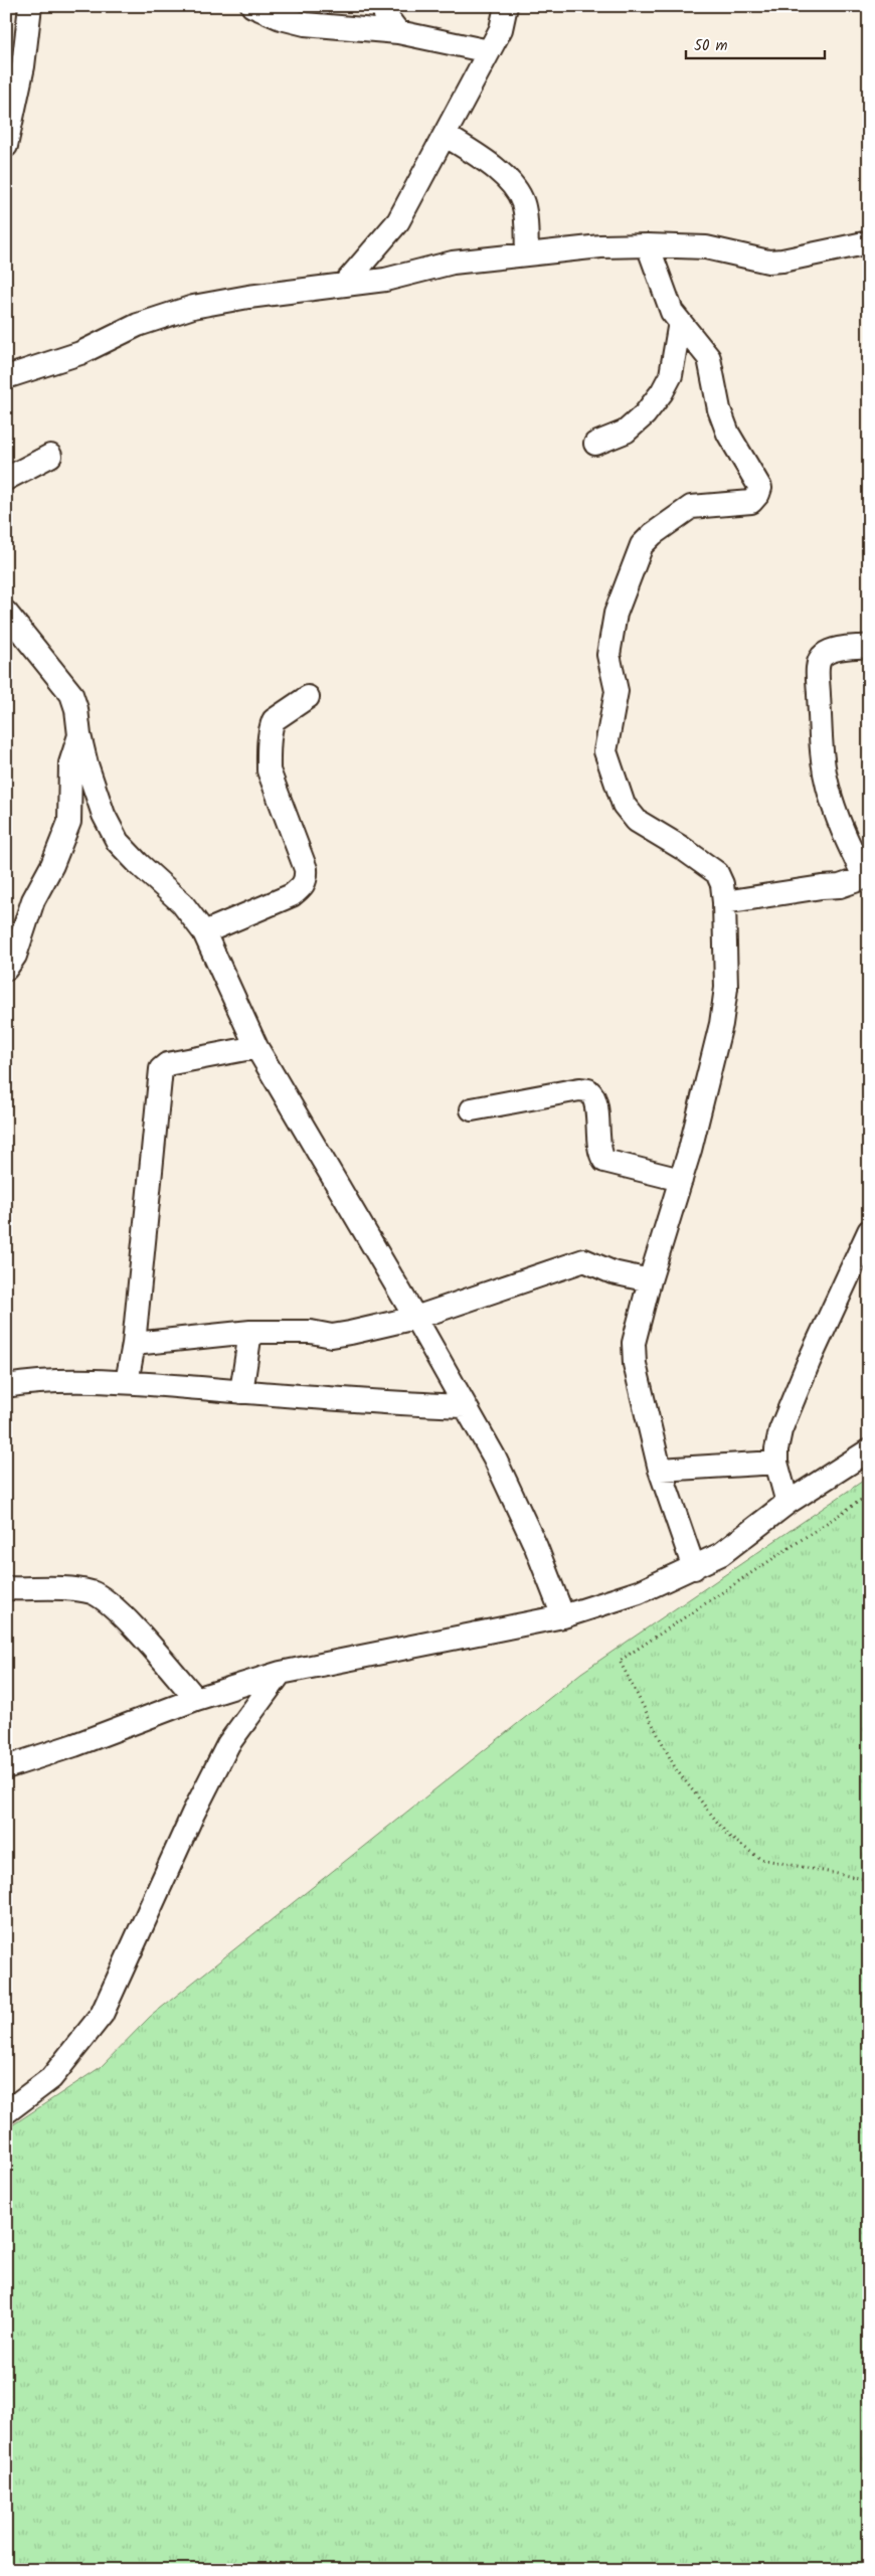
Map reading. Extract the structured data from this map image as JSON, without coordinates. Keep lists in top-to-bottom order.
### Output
{
  "scale_bar": "50 m"
}
